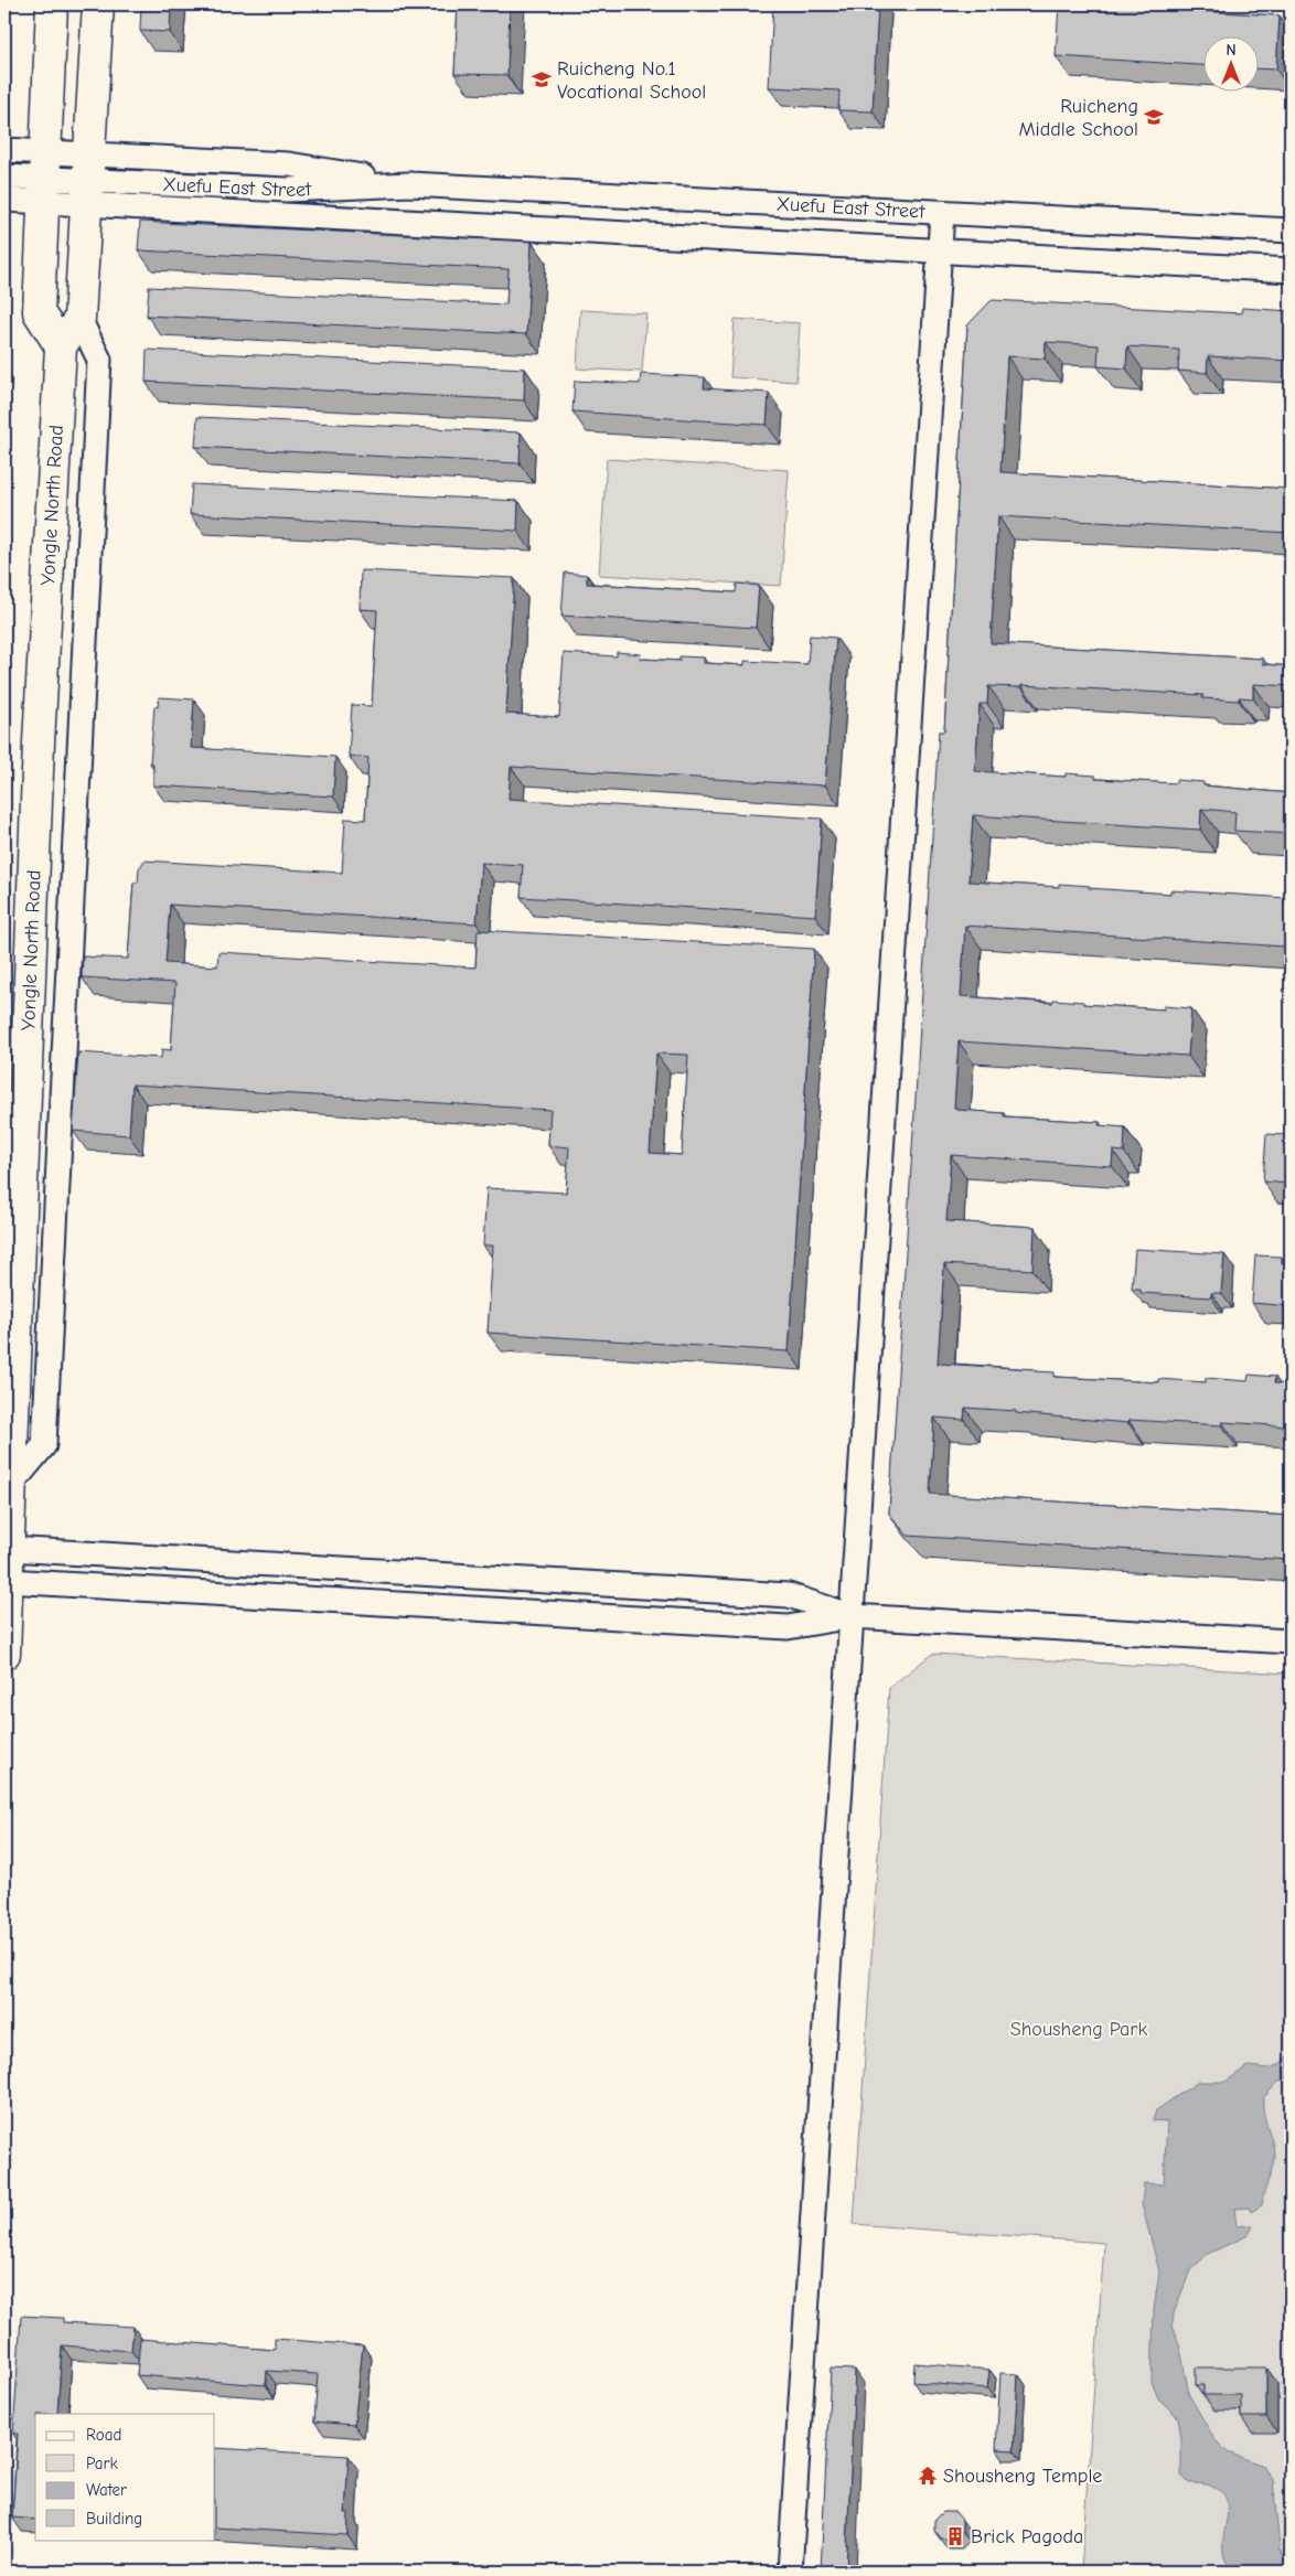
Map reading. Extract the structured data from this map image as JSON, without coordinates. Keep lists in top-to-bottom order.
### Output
{
  "streets": {
    "main road": ["Yongle North Road"],
    "street": ["Xuefu East Street"]
  },
  "parks": ["Shousheng Park"],
  "places": {
    "school or university": ["Ruicheng No.1 Vocational School", "Ruicheng Middle School"],
    "temple": ["Shousheng Temple"],
    "building": ["Brick Pagoda"]
  },
  "legend": [
    "Road",
    "Park",
    "Water",
    "Building"
  ],
  "north": "top"
}
